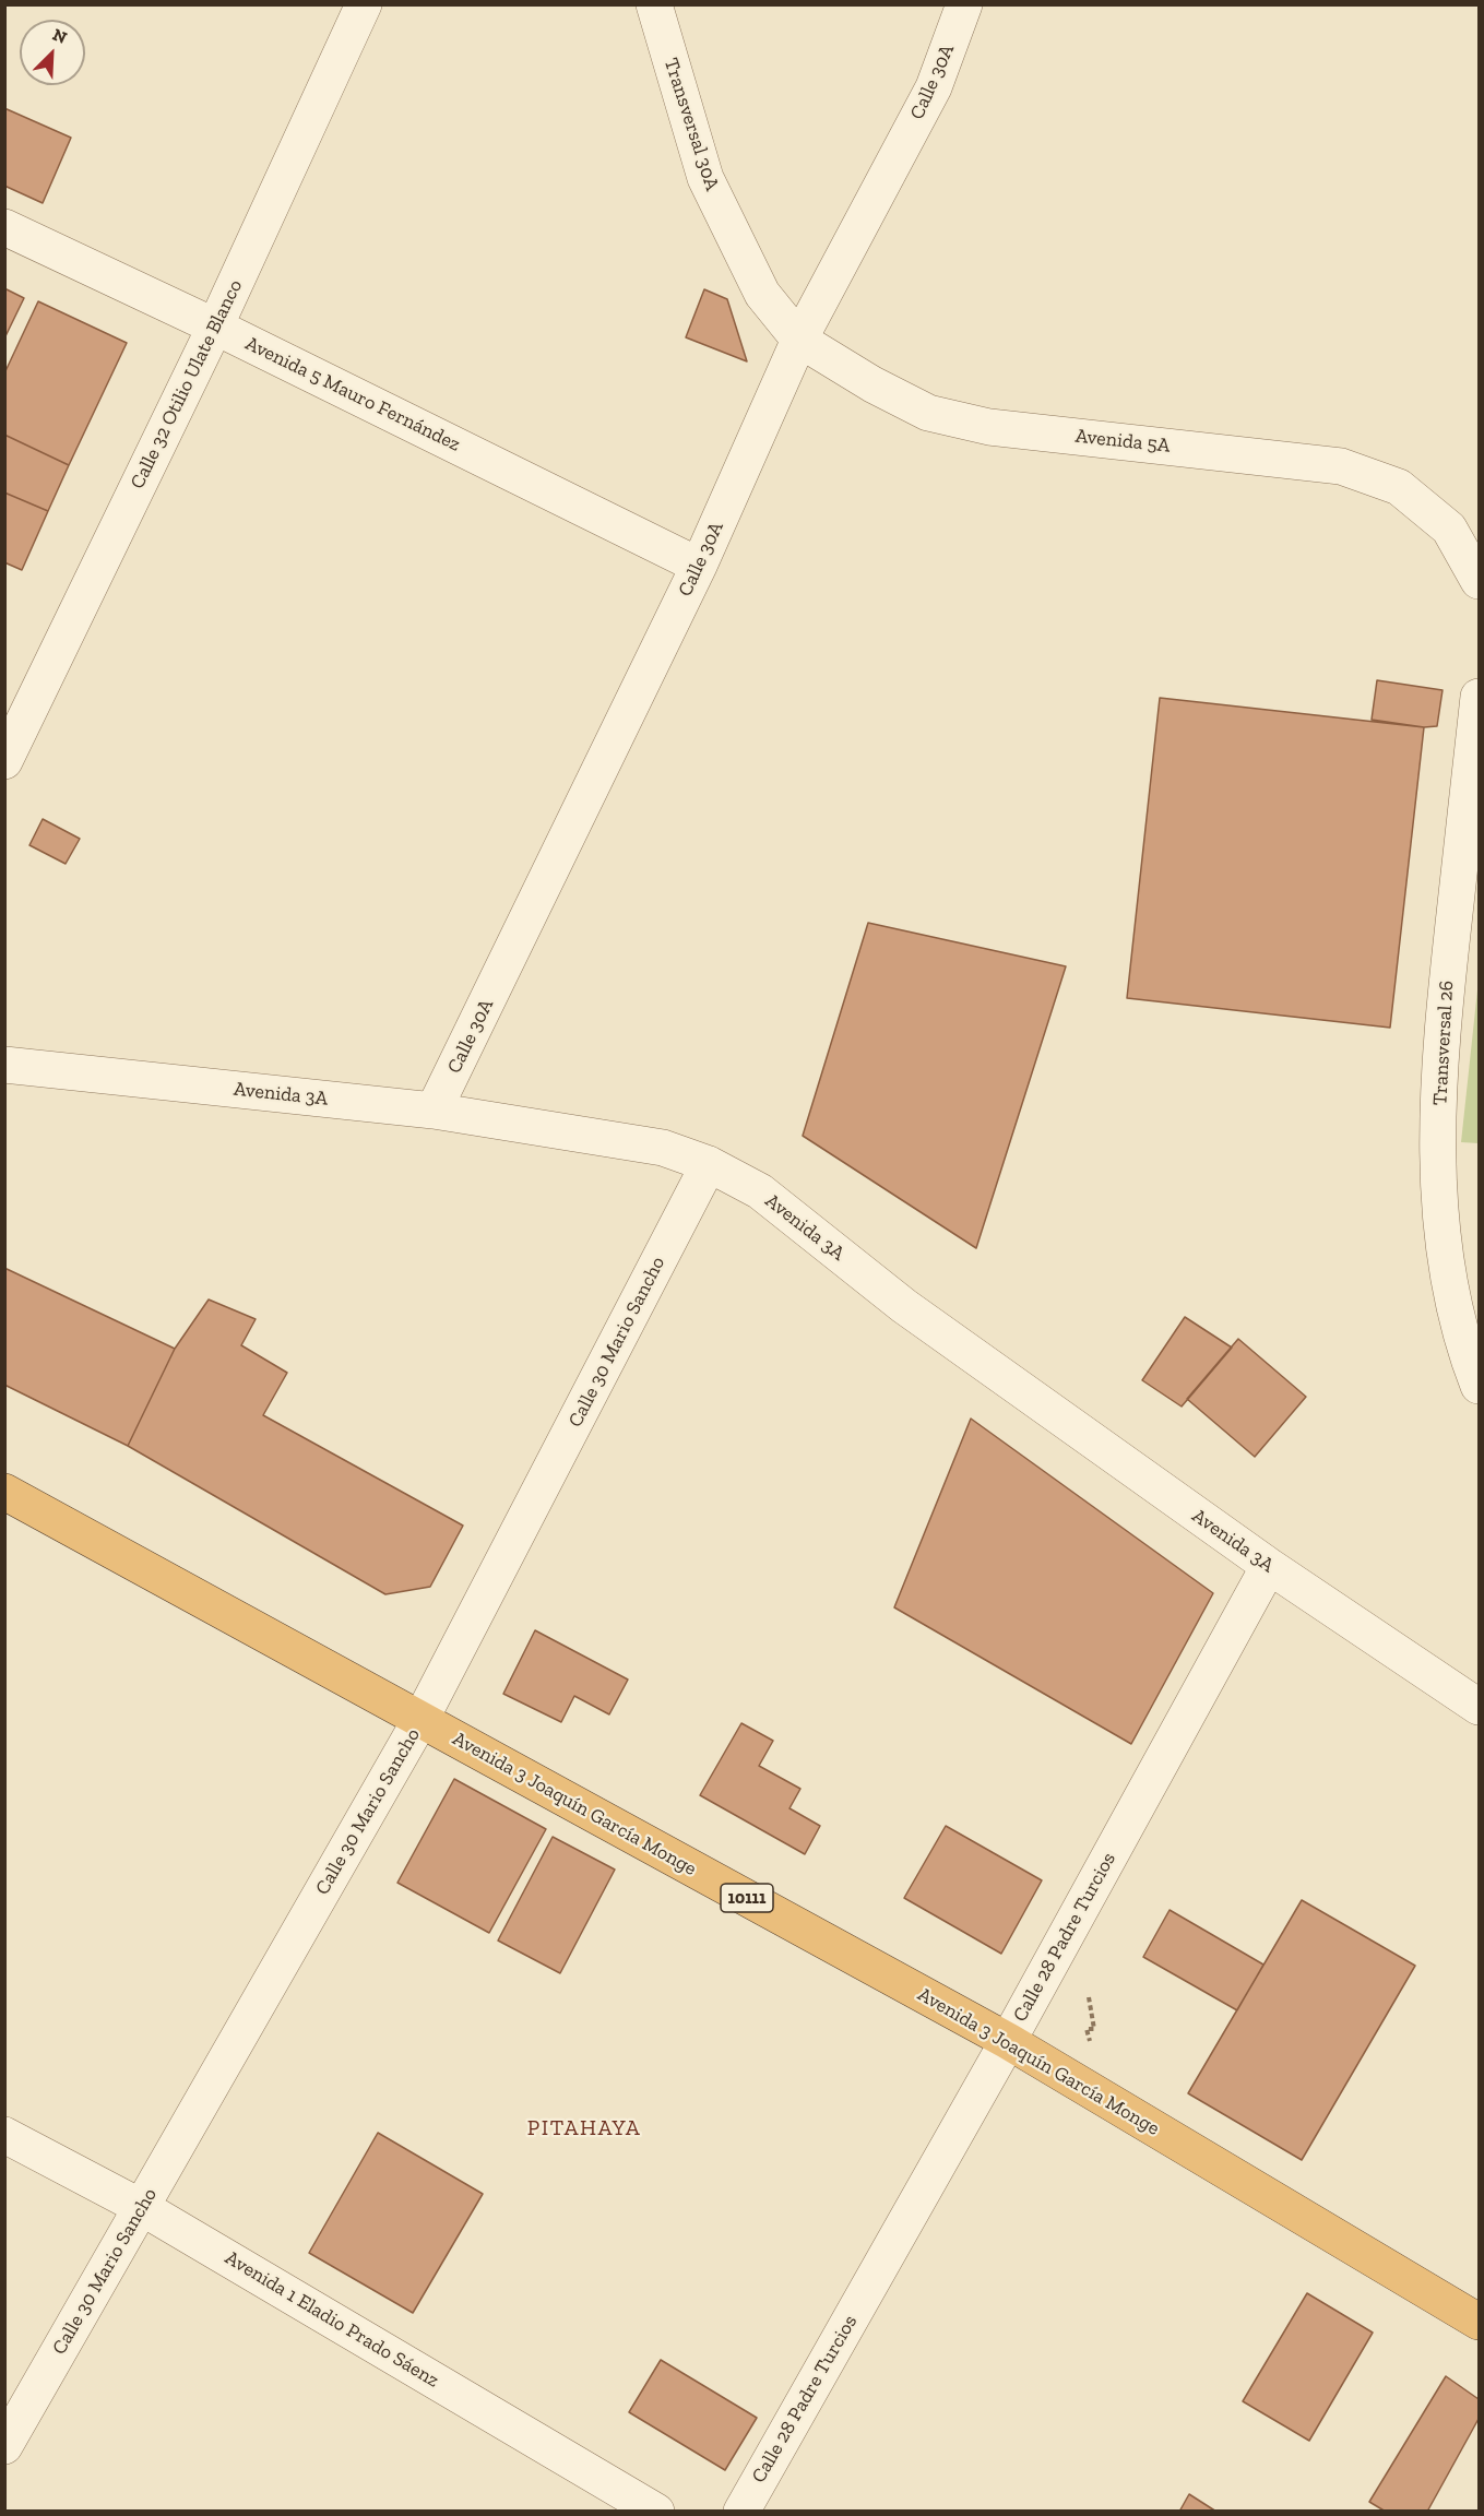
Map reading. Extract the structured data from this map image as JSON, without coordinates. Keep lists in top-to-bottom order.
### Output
{
  "streets": {
    "highway": ["Avenida 3 Joaquín García Monge", "10111"],
    "street": [
      "Calle 30A",
      "Transversal 30A",
      "Calle 32 Otilio Ulate Blanco",
      "Avenida 5 Mauro Fernández",
      "Avenida 5A",
      "Transversal 26",
      "Avenida 3A",
      "Calle 30 Mario Sancho",
      "Calle 28 Padre Turcios",
      "Avenida 1 Eladio Prado Sáenz"
    ]
  },
  "crossings": [
    ["Calle 30A", "Transversal 30A"],
    ["Calle 30A", "Avenida 5 Mauro Fernández"],
    ["Calle 30A", "Avenida 5A"],
    ["Calle 30A", "Avenida 3A"],
    ["Transversal 30A", "Avenida 5A"],
    ["Calle 32 Otilio Ulate Blanco", "Avenida 5 Mauro Fernández"],
    ["Avenida 3A", "Calle 30 Mario Sancho"],
    ["Avenida 3A", "Calle 28 Padre Turcios"],
    ["Calle 30 Mario Sancho", "Avenida 3 Joaquín García Monge"],
    ["Calle 30 Mario Sancho", "Avenida 1 Eladio Prado Sáenz"],
    ["Avenida 3 Joaquín García Monge", "Calle 28 Padre Turcios"]
  ],
  "districts": ["PITAHAYA"],
  "north": "top right"
}
